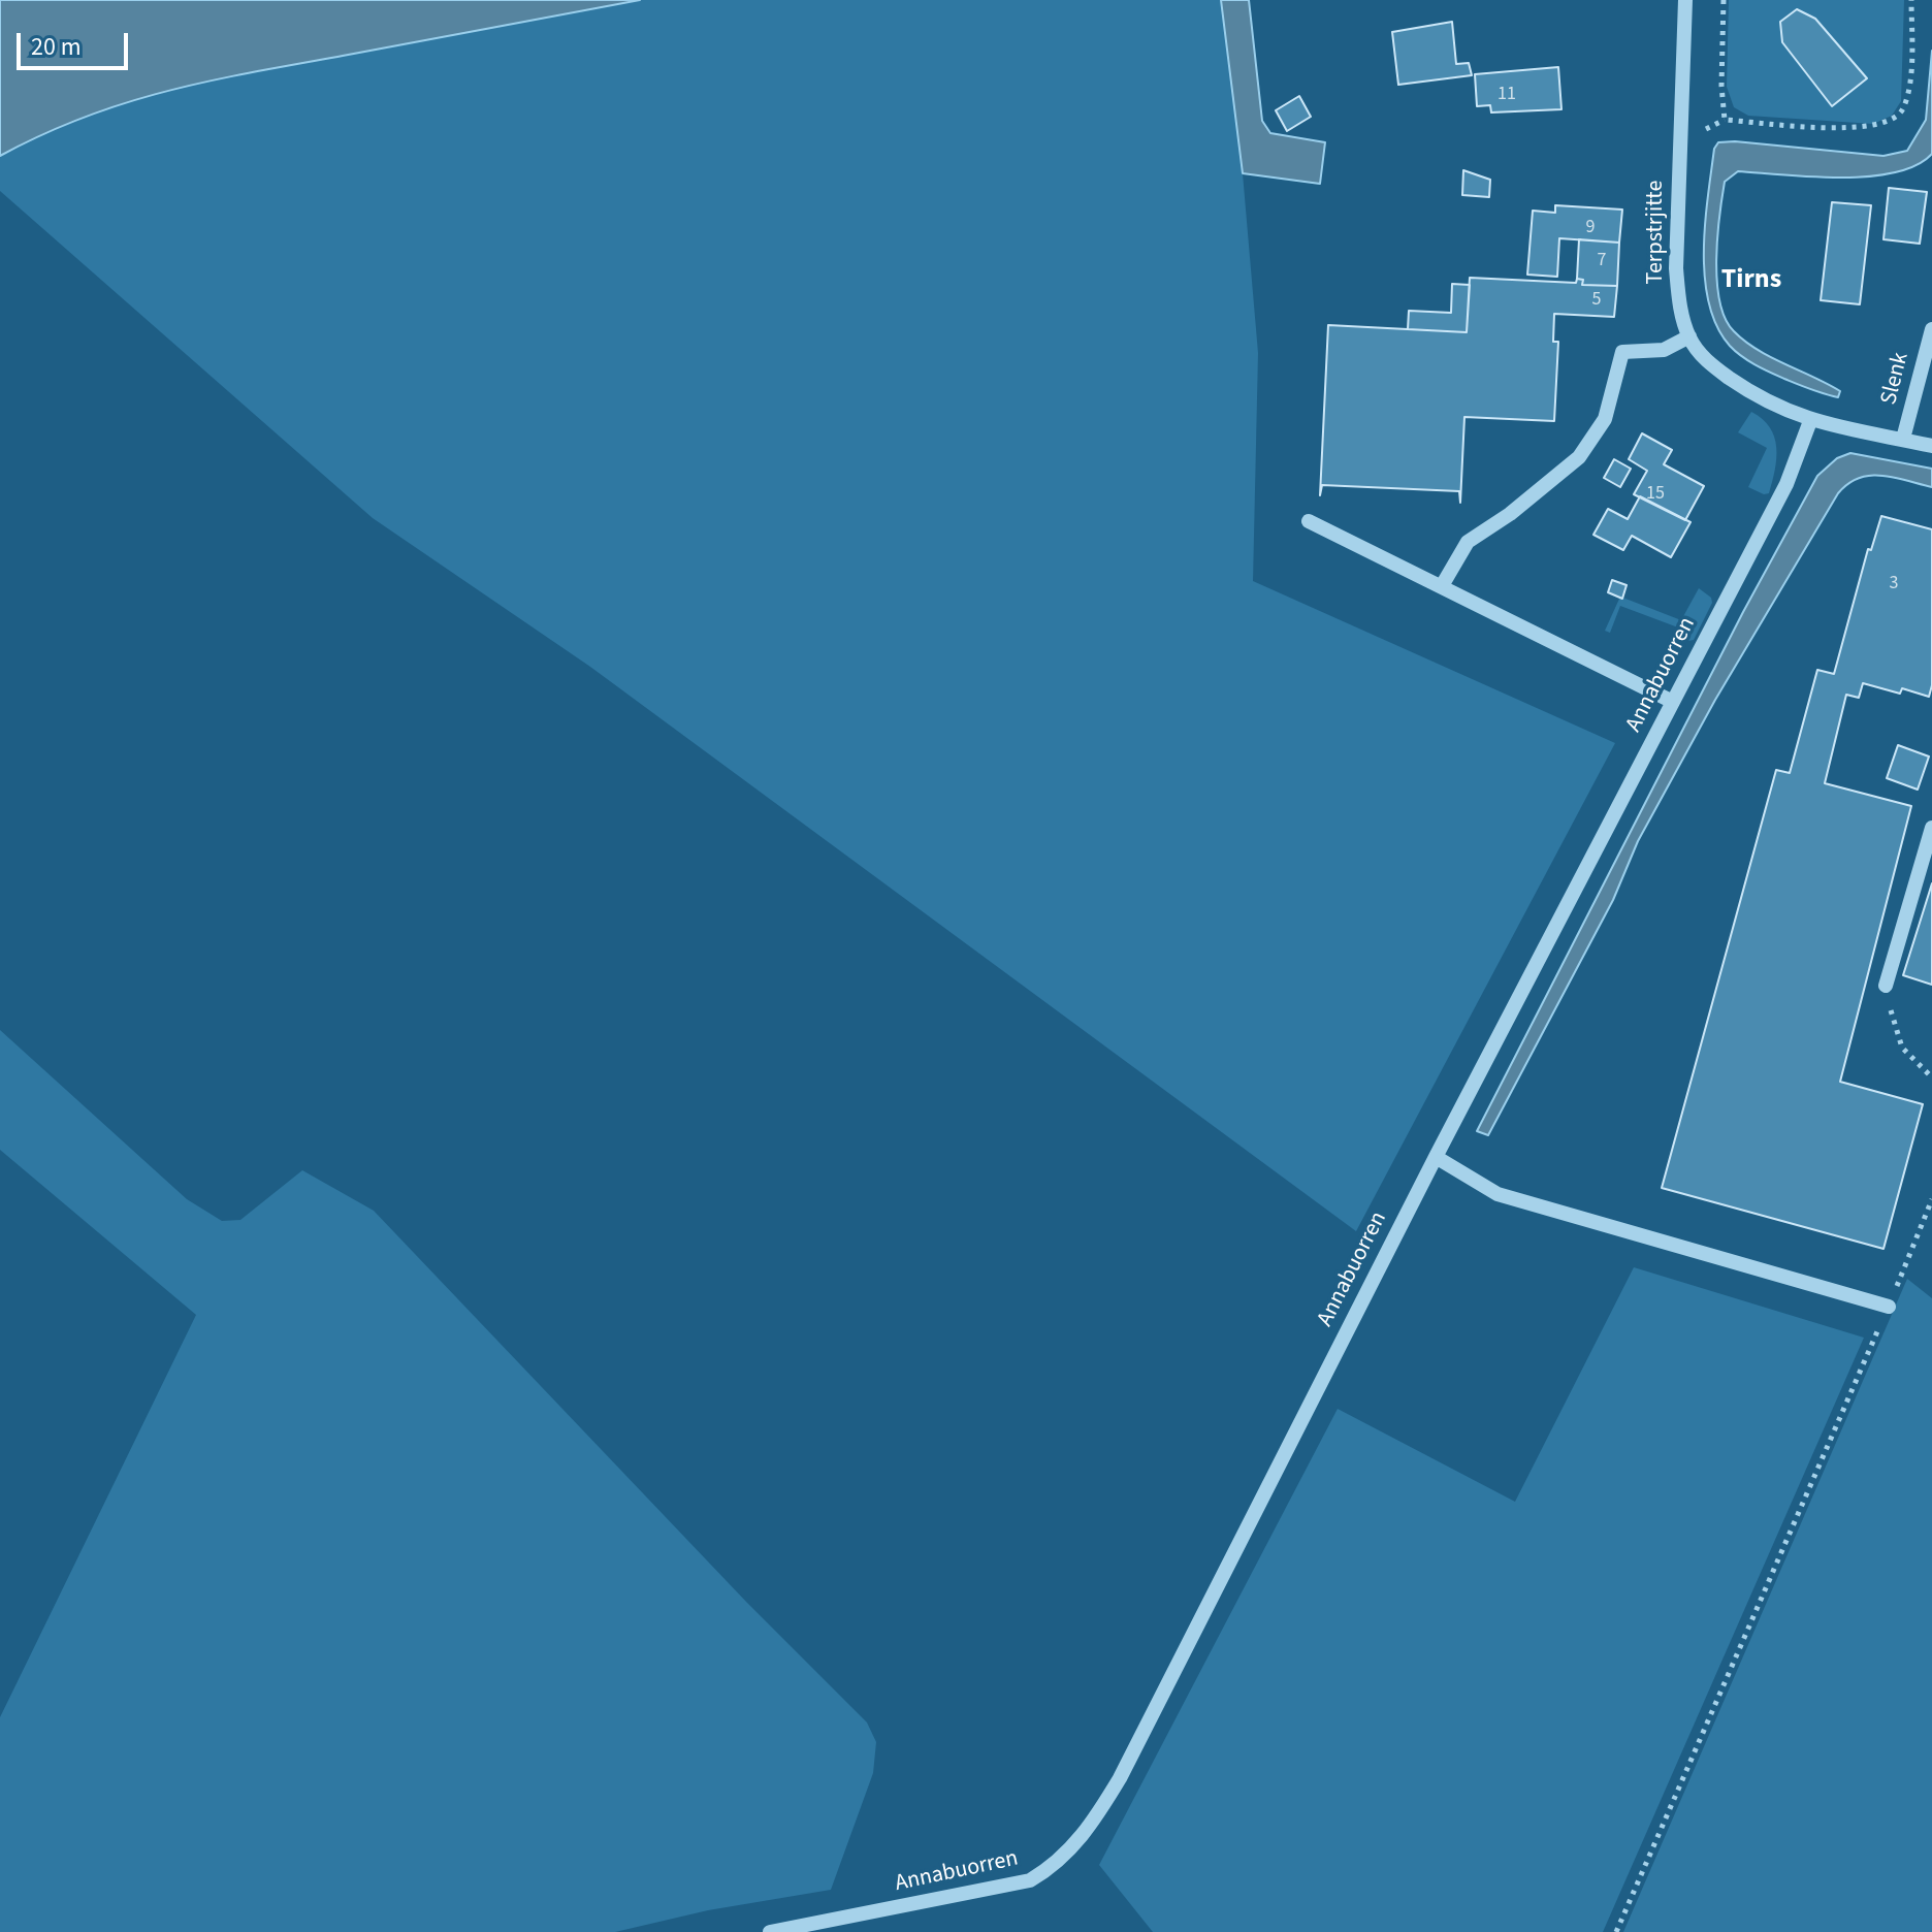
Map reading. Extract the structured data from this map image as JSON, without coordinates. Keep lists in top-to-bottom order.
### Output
{
  "streets": {
    "street": ["Terpstrjitte", "Slenk", "Annabuorren"]
  },
  "crossings": [
    ["Terpstrjitte", "Slenk"],
    ["Terpstrjitte", "Annabuorren"]
  ],
  "districts": ["Tirns"],
  "house_numbers": [
    "11",
    "9",
    "7",
    "5",
    "15",
    "3"
  ],
  "scale_bar": "20 m"
}
